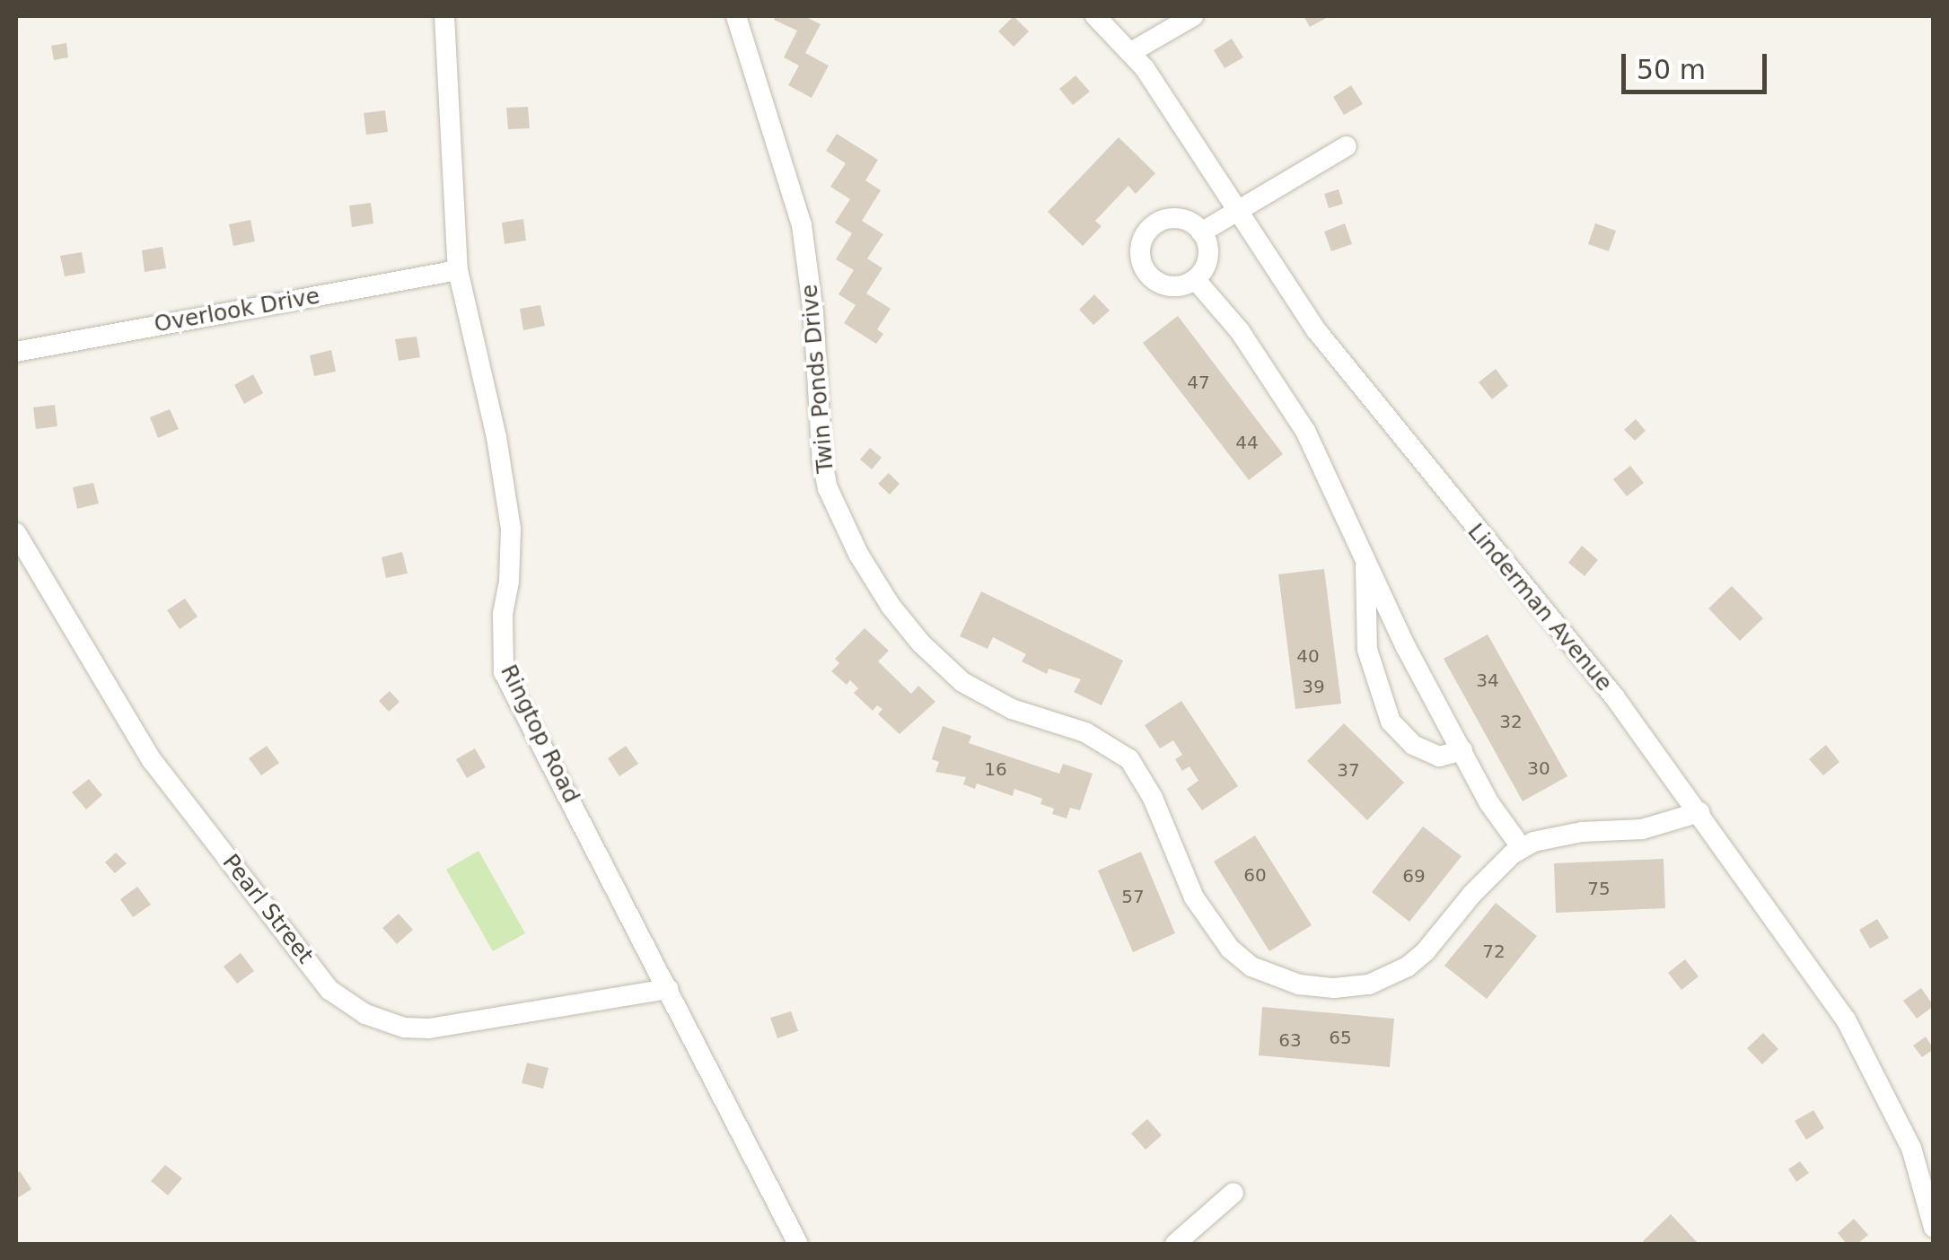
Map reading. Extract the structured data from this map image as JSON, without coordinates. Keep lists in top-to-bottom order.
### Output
{
  "streets": {
    "street": [
      "Overlook Drive",
      "Twin Ponds Drive",
      "Linderman Avenue",
      "Ringtop Road",
      "Pearl Street"
    ]
  },
  "crossings": [
    ["Overlook Drive", "Ringtop Road"],
    ["Twin Ponds Drive", "Linderman Avenue"],
    ["Ringtop Road", "Pearl Street"]
  ],
  "house_numbers": [
    "47",
    "44",
    "40",
    "34",
    "39",
    "32",
    "30",
    "16",
    "37",
    "60",
    "69",
    "75",
    "57",
    "72",
    "65",
    "63"
  ],
  "scale_bar": "50 m"
}
